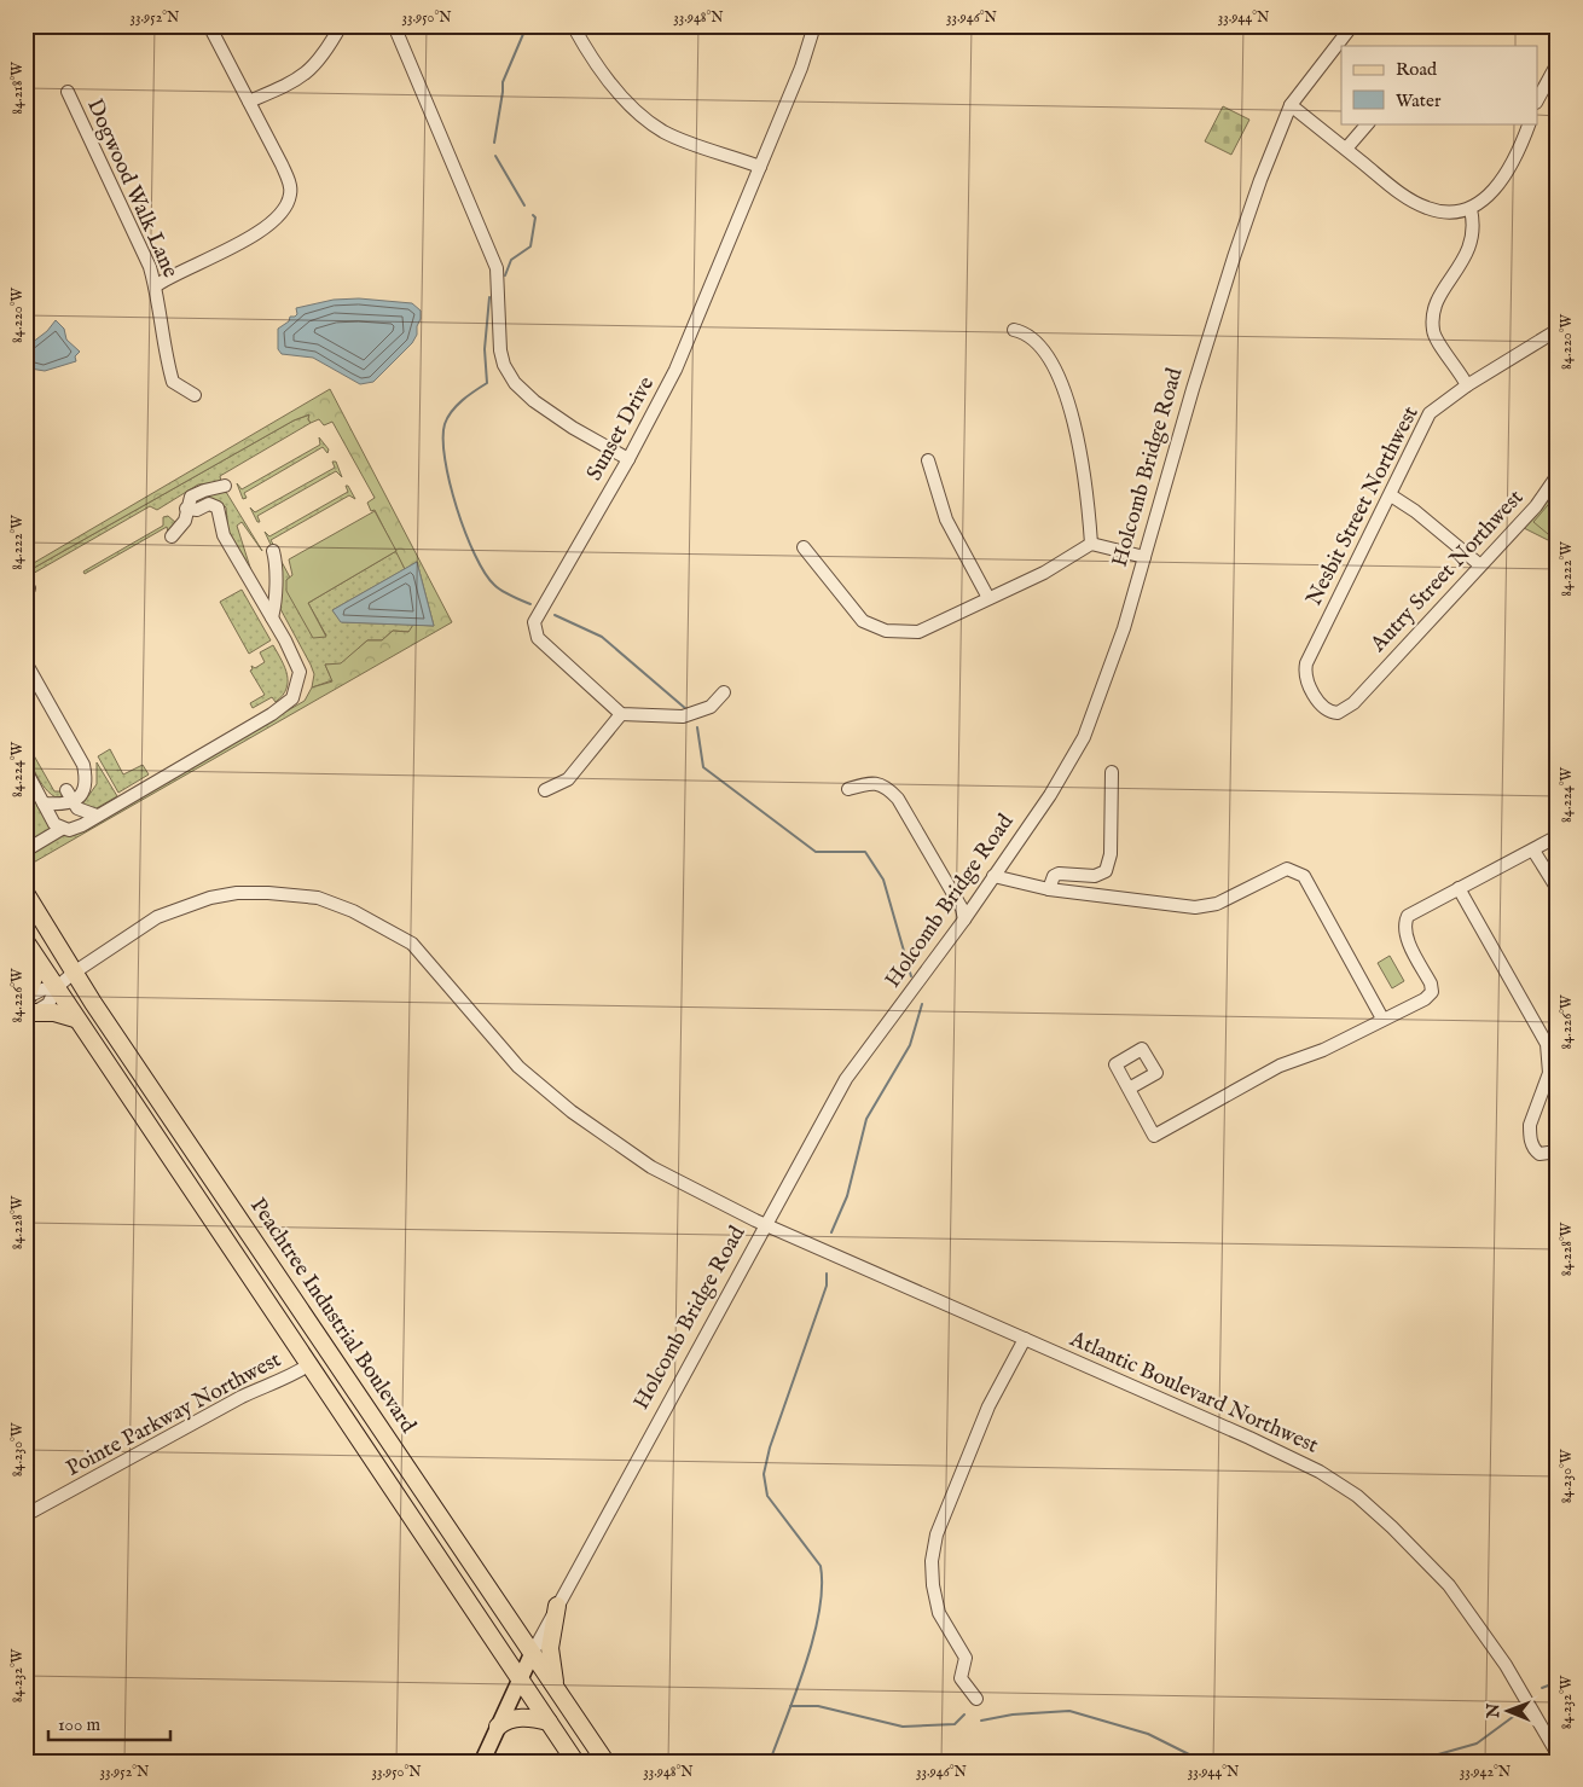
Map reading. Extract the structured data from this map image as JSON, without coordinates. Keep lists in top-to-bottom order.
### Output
{
  "streets": {
    "highway": ["Peachtree Industrial Boulevard"],
    "main road": ["Holcomb Bridge Road"],
    "street": [
      "Dogwood Walk Lane",
      "Sunset Drive",
      "Nesbit Street Northwest",
      "Autry Street Northwest",
      "Atlantic Boulevard Northwest",
      "Pointe Parkway Northwest"
    ]
  },
  "crossings": [
    ["Holcomb Bridge Road", "Peachtree Industrial Boulevard"],
    ["Holcomb Bridge Road", "Atlantic Boulevard Northwest"],
    ["Nesbit Street Northwest", "Autry Street Northwest"],
    ["Peachtree Industrial Boulevard", "Atlantic Boulevard Northwest"]
  ],
  "legend": ["Road", "Water"],
  "scale_bar": "100 m",
  "north": "left",
  "coordinates": [
    "33.952°N",
    "33.950°N",
    "33.948°N",
    "33.946°N",
    "33.944°N",
    "84.218°W",
    "84.220°W",
    "84.222°W",
    "84.224°W",
    "84.226°W",
    "84.228°W",
    "84.230°W",
    "84.232°W",
    "33.942°N"
  ]
}
